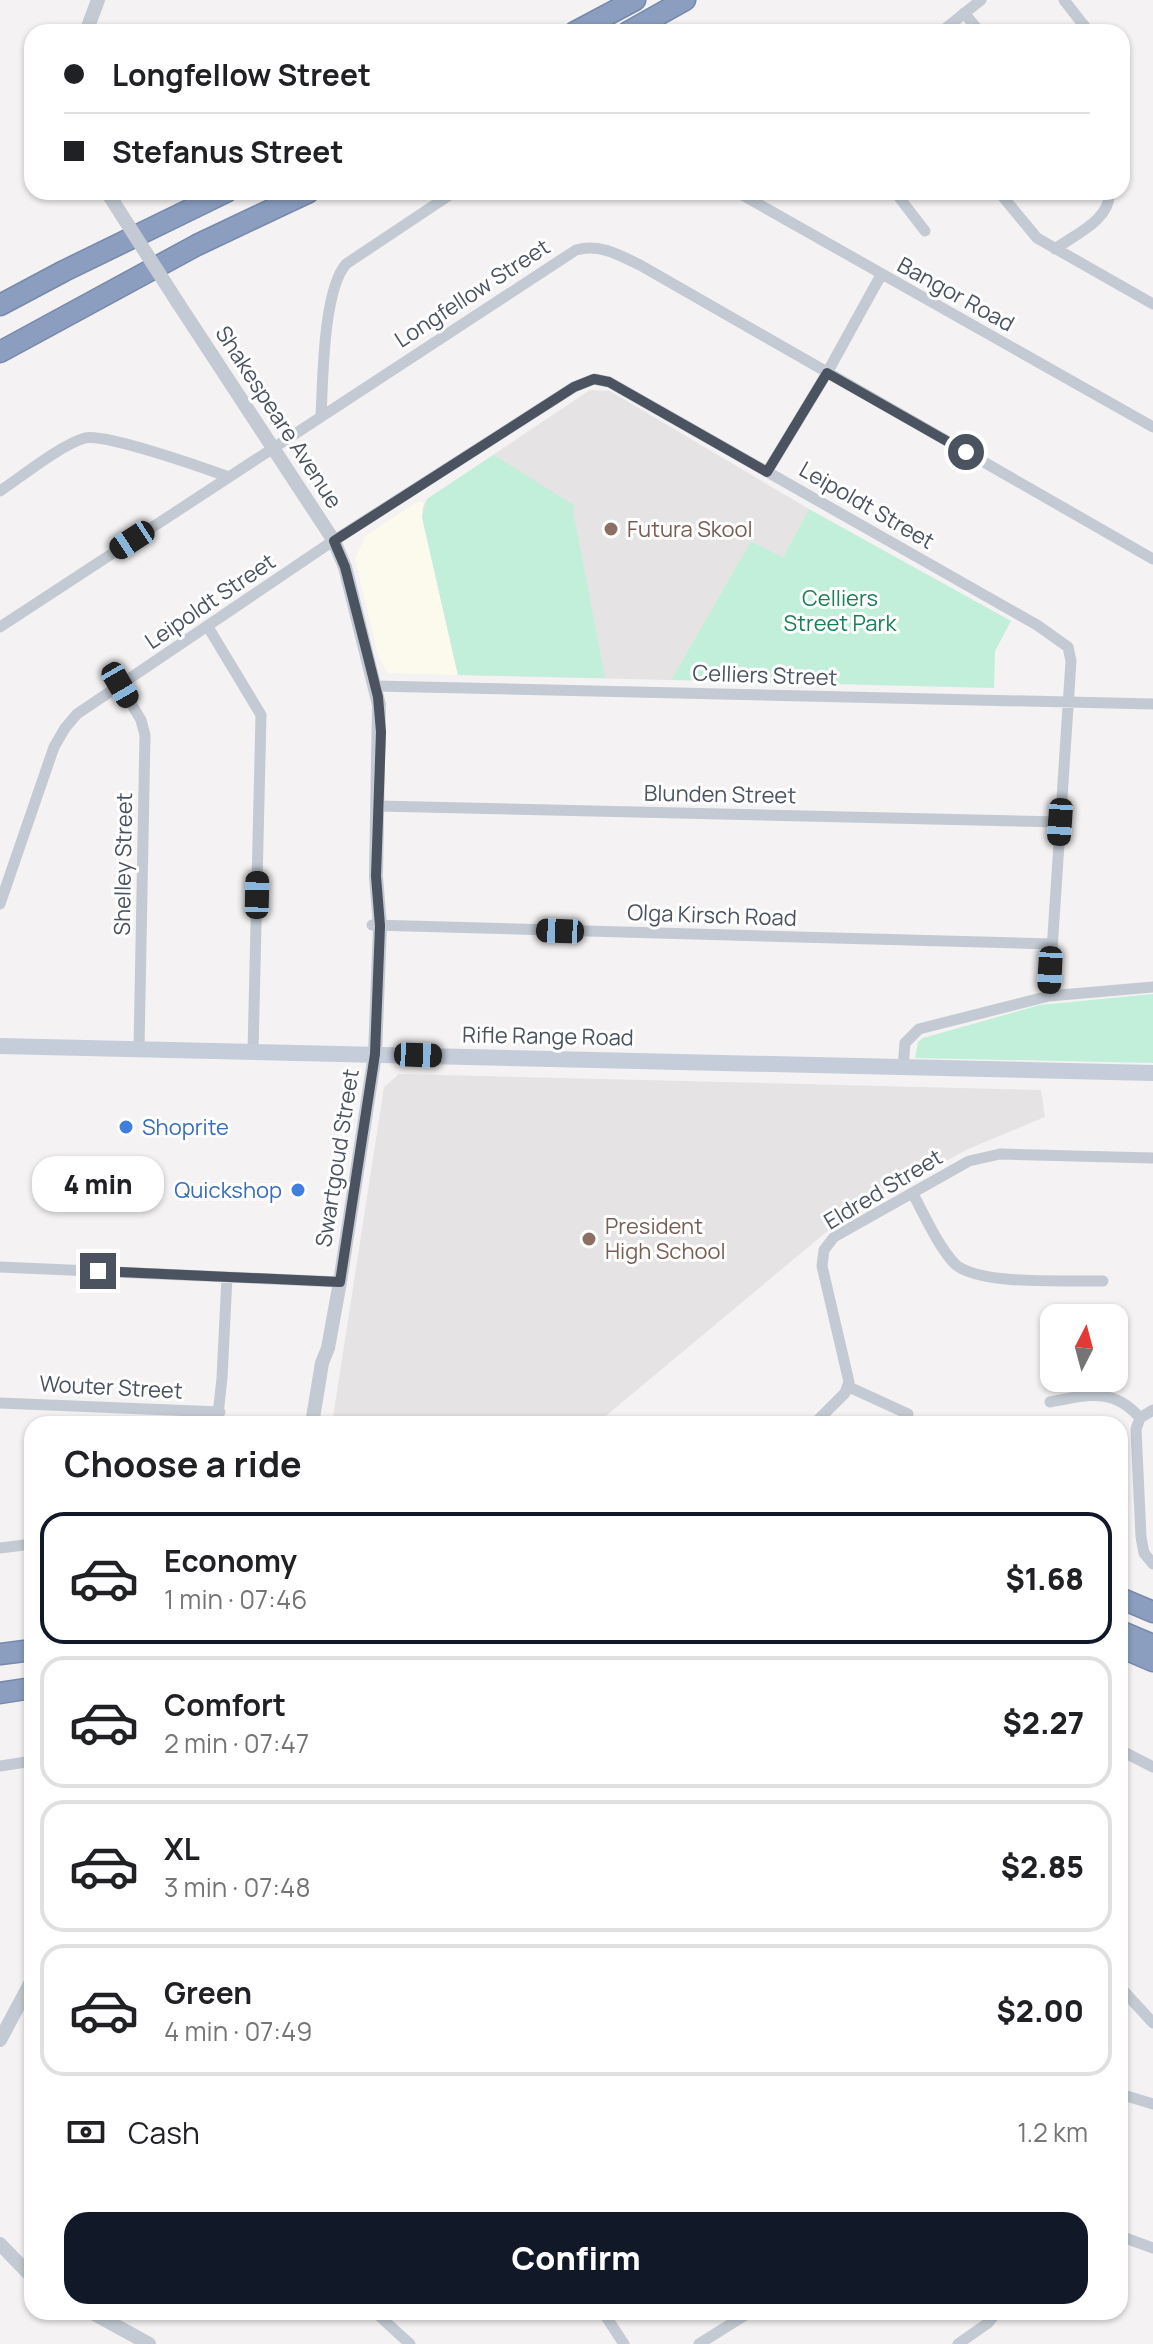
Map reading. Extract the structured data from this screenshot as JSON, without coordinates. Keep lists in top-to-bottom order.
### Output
{
  "streets": {
    "main road": ["Rifle Range Road"],
    "street": [
      "Longfellow Street",
      "Bangor Road",
      "Shakespeare Avenue",
      "Leipoldt Street",
      "Celliers Street",
      "Blunden Street",
      "Shelley Street",
      "Olga Kirsch Road",
      "Swartgoud Street",
      "Eldred Street",
      "Wouter Street"
    ]
  },
  "crossings": [
    ["Longfellow Street", "Shakespeare Avenue"],
    ["Shakespeare Avenue", "Leipoldt Street"],
    ["Shakespeare Avenue", "Celliers Street"],
    ["Shakespeare Avenue", "Blunden Street"],
    ["Shakespeare Avenue", "Olga Kirsch Road"],
    ["Shakespeare Avenue", "Rifle Range Road"],
    ["Shakespeare Avenue", "Swartgoud Street"],
    ["Leipoldt Street", "Celliers Street"],
    ["Leipoldt Street", "Blunden Street"],
    ["Leipoldt Street", "Shelley Street"],
    ["Leipoldt Street", "Olga Kirsch Road"],
    ["Shelley Street", "Rifle Range Road"],
    ["Rifle Range Road", "Swartgoud Street"]
  ],
  "parks": ["Celliers Street Park"],
  "places": [
    "Futura Skool",
    "Shoprite",
    "Quickshop",
    "President High School"
  ],
  "north": "top",
  "page": {
    "banner": ["Longfellow Street", "Stefanus Street"],
    "bubble": "4 min",
    "heading": "Choose a ride",
    "list": [
      {
        "name": "Economy",
        "note": "1 min · 07:46",
        "value": "$1.68"
      },
      {
        "name": "Comfort",
        "note": "2 min · 07:47",
        "value": "$2.27"
      },
      {
        "name": "XL",
        "note": "3 min · 07:48",
        "value": "$2.85"
      },
      {
        "name": "Green",
        "note": "4 min · 07:49",
        "value": "$2.00"
      }
    ],
    "pay": ["Cash", "1.2 km"],
    "buttons": "Confirm"
  }
}
